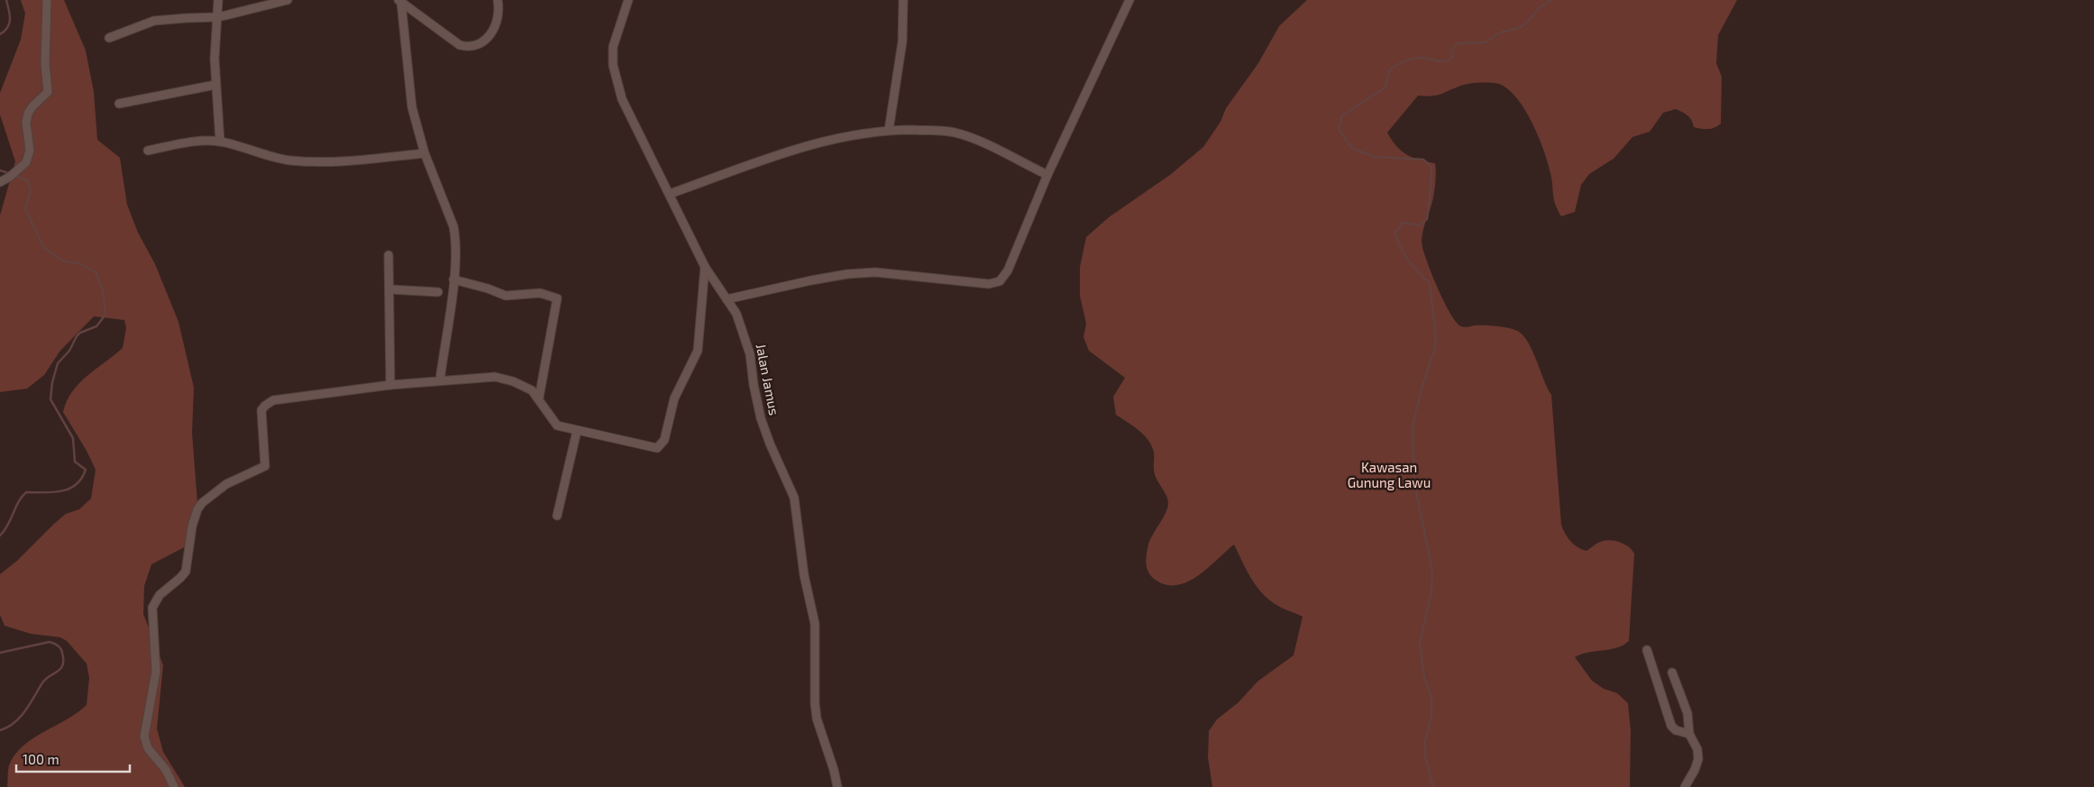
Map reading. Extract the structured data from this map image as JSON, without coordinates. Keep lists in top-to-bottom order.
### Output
{
  "streets": {
    "street": ["Jalan Jamus"]
  },
  "parks": ["Kawasan Gunung Lawu"],
  "scale_bar": "100 m"
}
